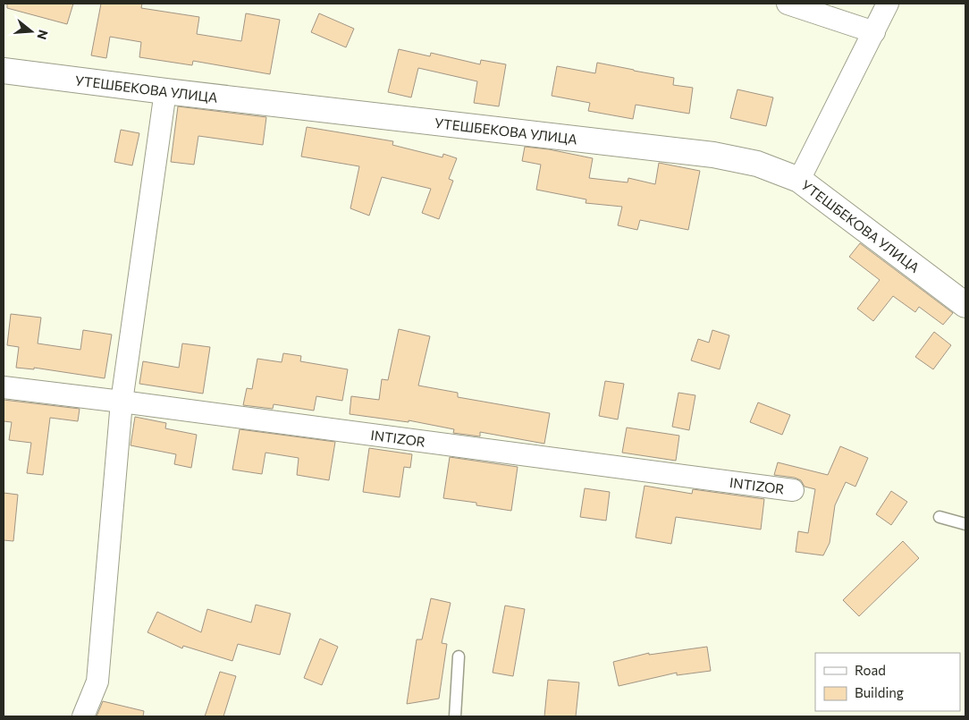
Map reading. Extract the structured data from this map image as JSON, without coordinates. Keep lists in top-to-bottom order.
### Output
{
  "streets": {
    "main road": ["УТЕШБЕКОВА УЛИЦА"],
    "street": ["INTIZOR"]
  },
  "legend": ["Road", "Building"],
  "north": "right"
}
